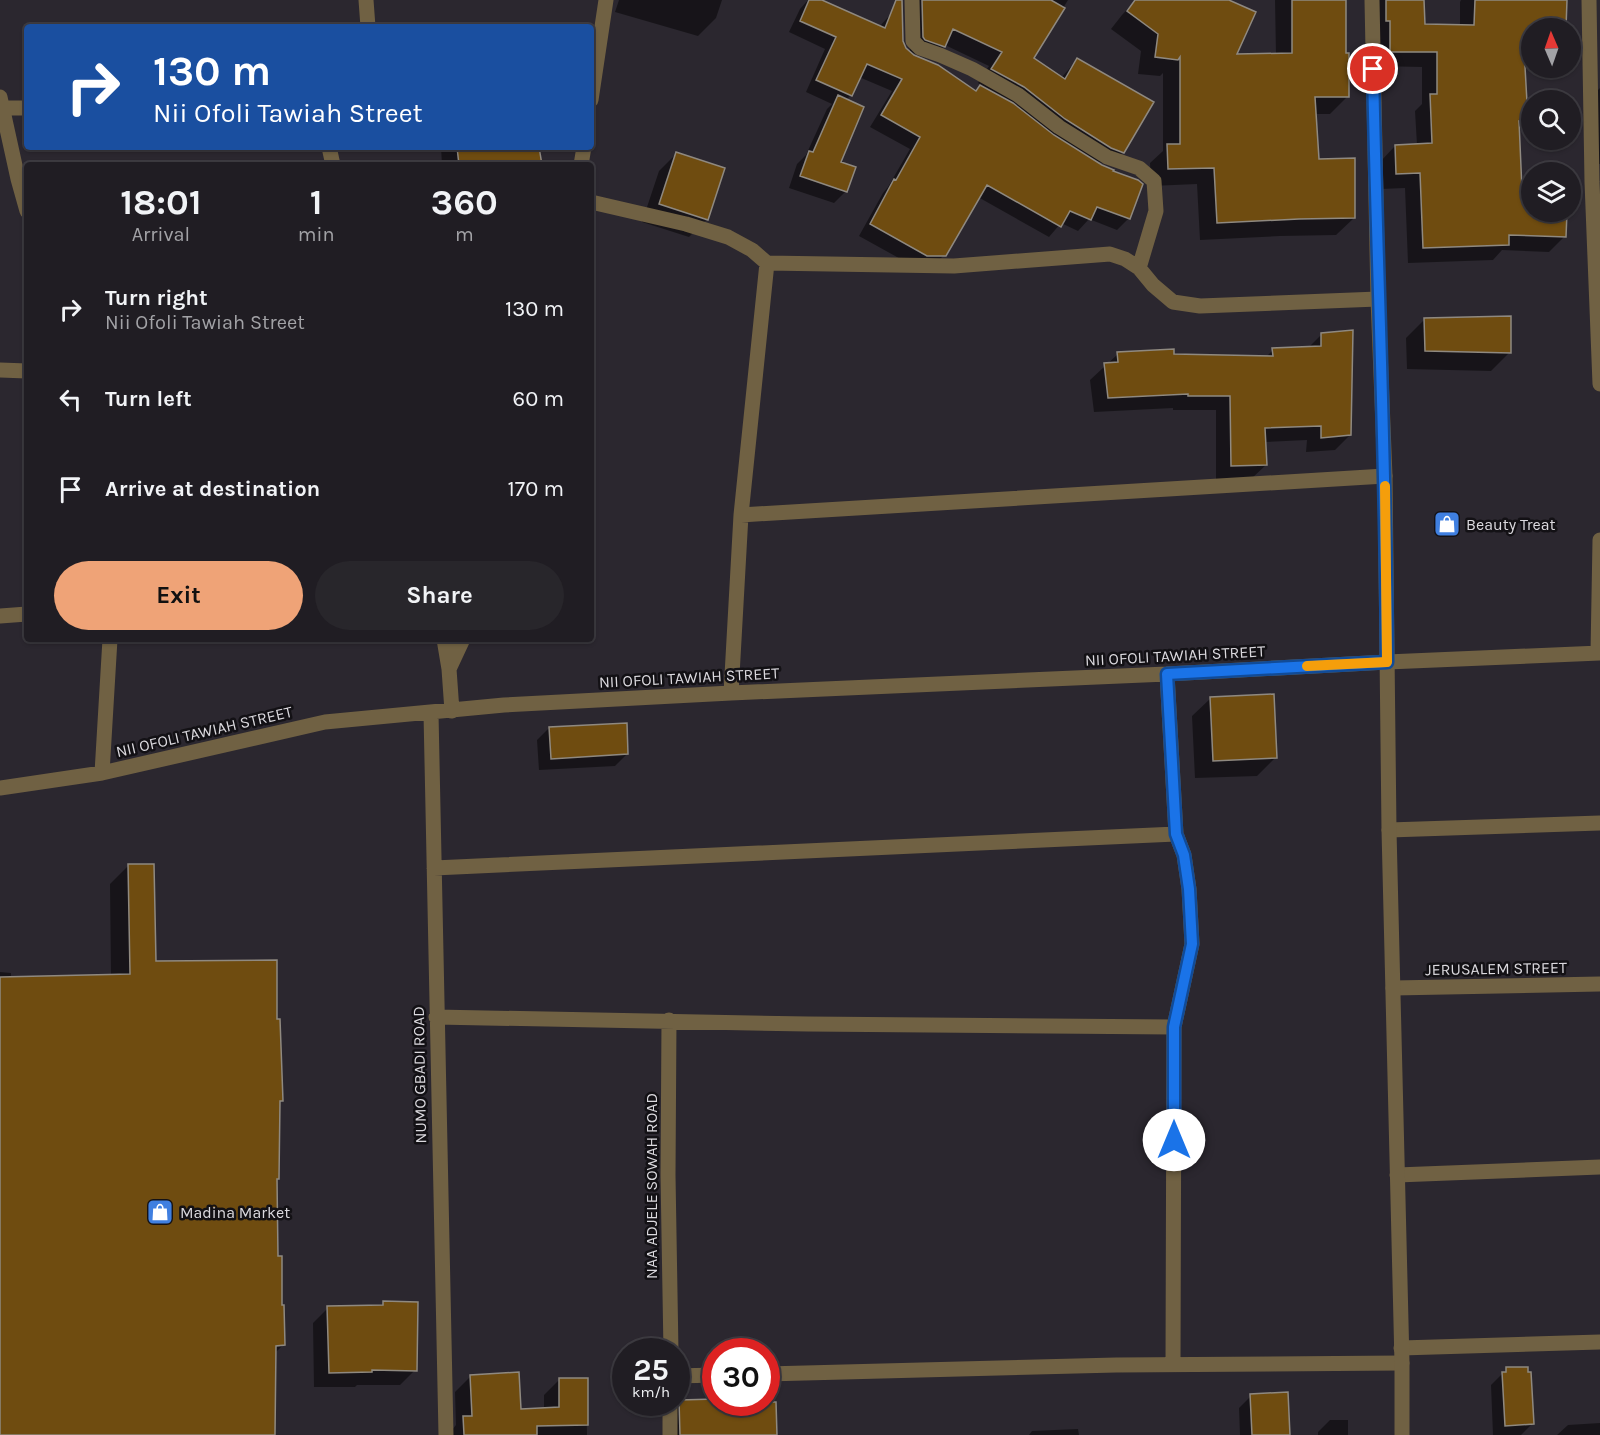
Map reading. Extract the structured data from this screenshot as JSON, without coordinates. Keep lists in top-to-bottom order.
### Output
{
  "streets": {
    "street": [
      "NII OFOLI TAWIAH STREET",
      "JERUSALEM STREET",
      "NUMO GBADI ROAD",
      "NAA ADJELE SOWAH ROAD"
    ]
  },
  "crossings": [
    ["NII OFOLI TAWIAH STREET", "NUMO GBADI ROAD"]
  ],
  "places": {
    "shop": ["Beauty Treat", "Madina Market"]
  },
  "north": "top",
  "page": {
    "turn": ["130 m", "Nii Ofoli Tawiah Street"],
    "eta": [
      "18:01",
      "Arrival",
      "1",
      "min",
      "360",
      "m"
    ],
    "list": [
      {
        "name": "Turn right",
        "note": "Nii Ofoli Tawiah Street",
        "value": "130 m"
      },
      {
        "name": "Turn left",
        "value": "60 m"
      },
      {
        "name": "Arrive at destination",
        "value": "170 m"
      }
    ],
    "buttons": ["Exit", "Share"],
    "speed": "25 km/h",
    "limit": "30"
  }
}
